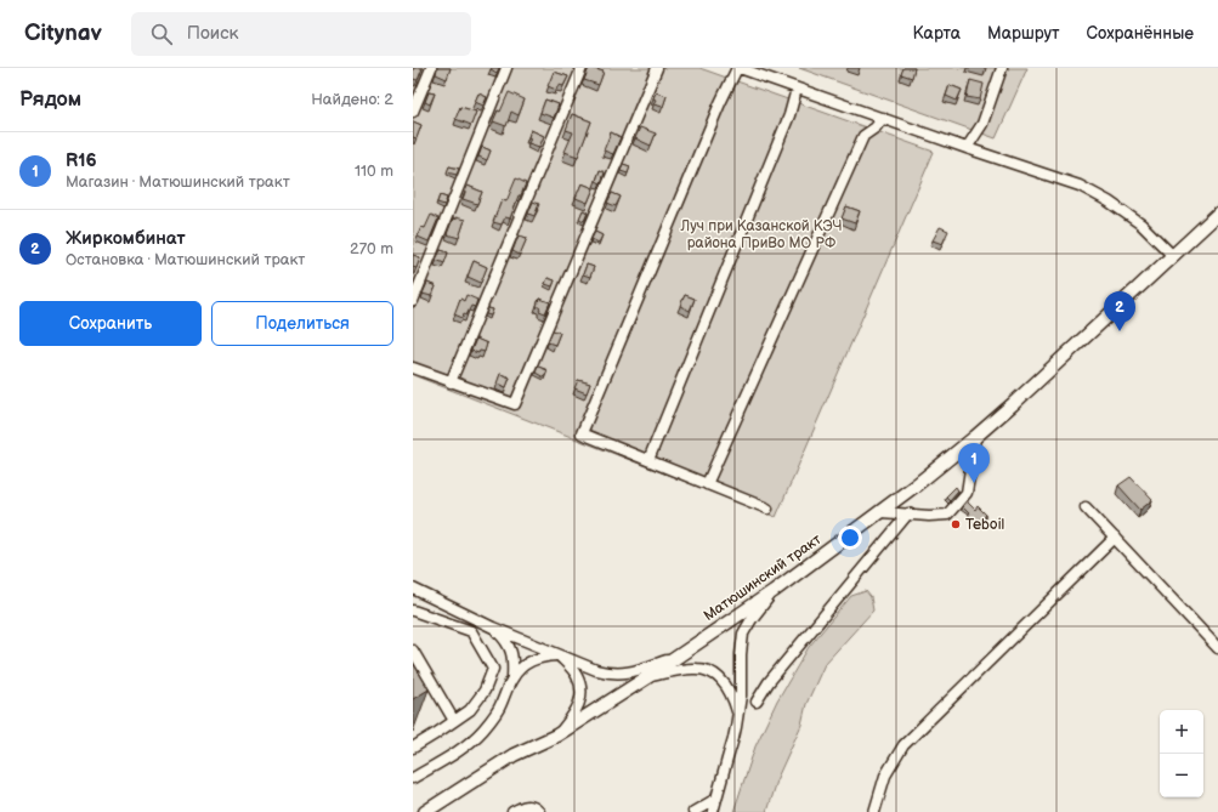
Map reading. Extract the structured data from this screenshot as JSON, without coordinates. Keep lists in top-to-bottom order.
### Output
{
  "streets": {
    "main road": ["Матюшинский тракт"]
  },
  "parks": ["Луч при Казанской КЭЧ района ПриВо МО РФ"],
  "places": ["Teboil"],
  "page": {
    "header": "Citynav",
    "search": "Поиск",
    "nav": ["Карта", "Маршрут", "Сохранённые"],
    "heading": ["Рядом", "Найдено: 2"],
    "list": [
      {
        "mark": "1",
        "name": "R16",
        "note": "Магазин · Матюшинский тракт",
        "value": "110 m"
      },
      {
        "mark": "2",
        "name": "Жиркомбинат",
        "note": "Остановка · Матюшинский тракт",
        "value": "270 m"
      }
    ],
    "buttons": ["Сохранить", "Поделиться"],
    "pins": ["2", "1"],
    "map_buttons": ["+", "−"]
  }
}
